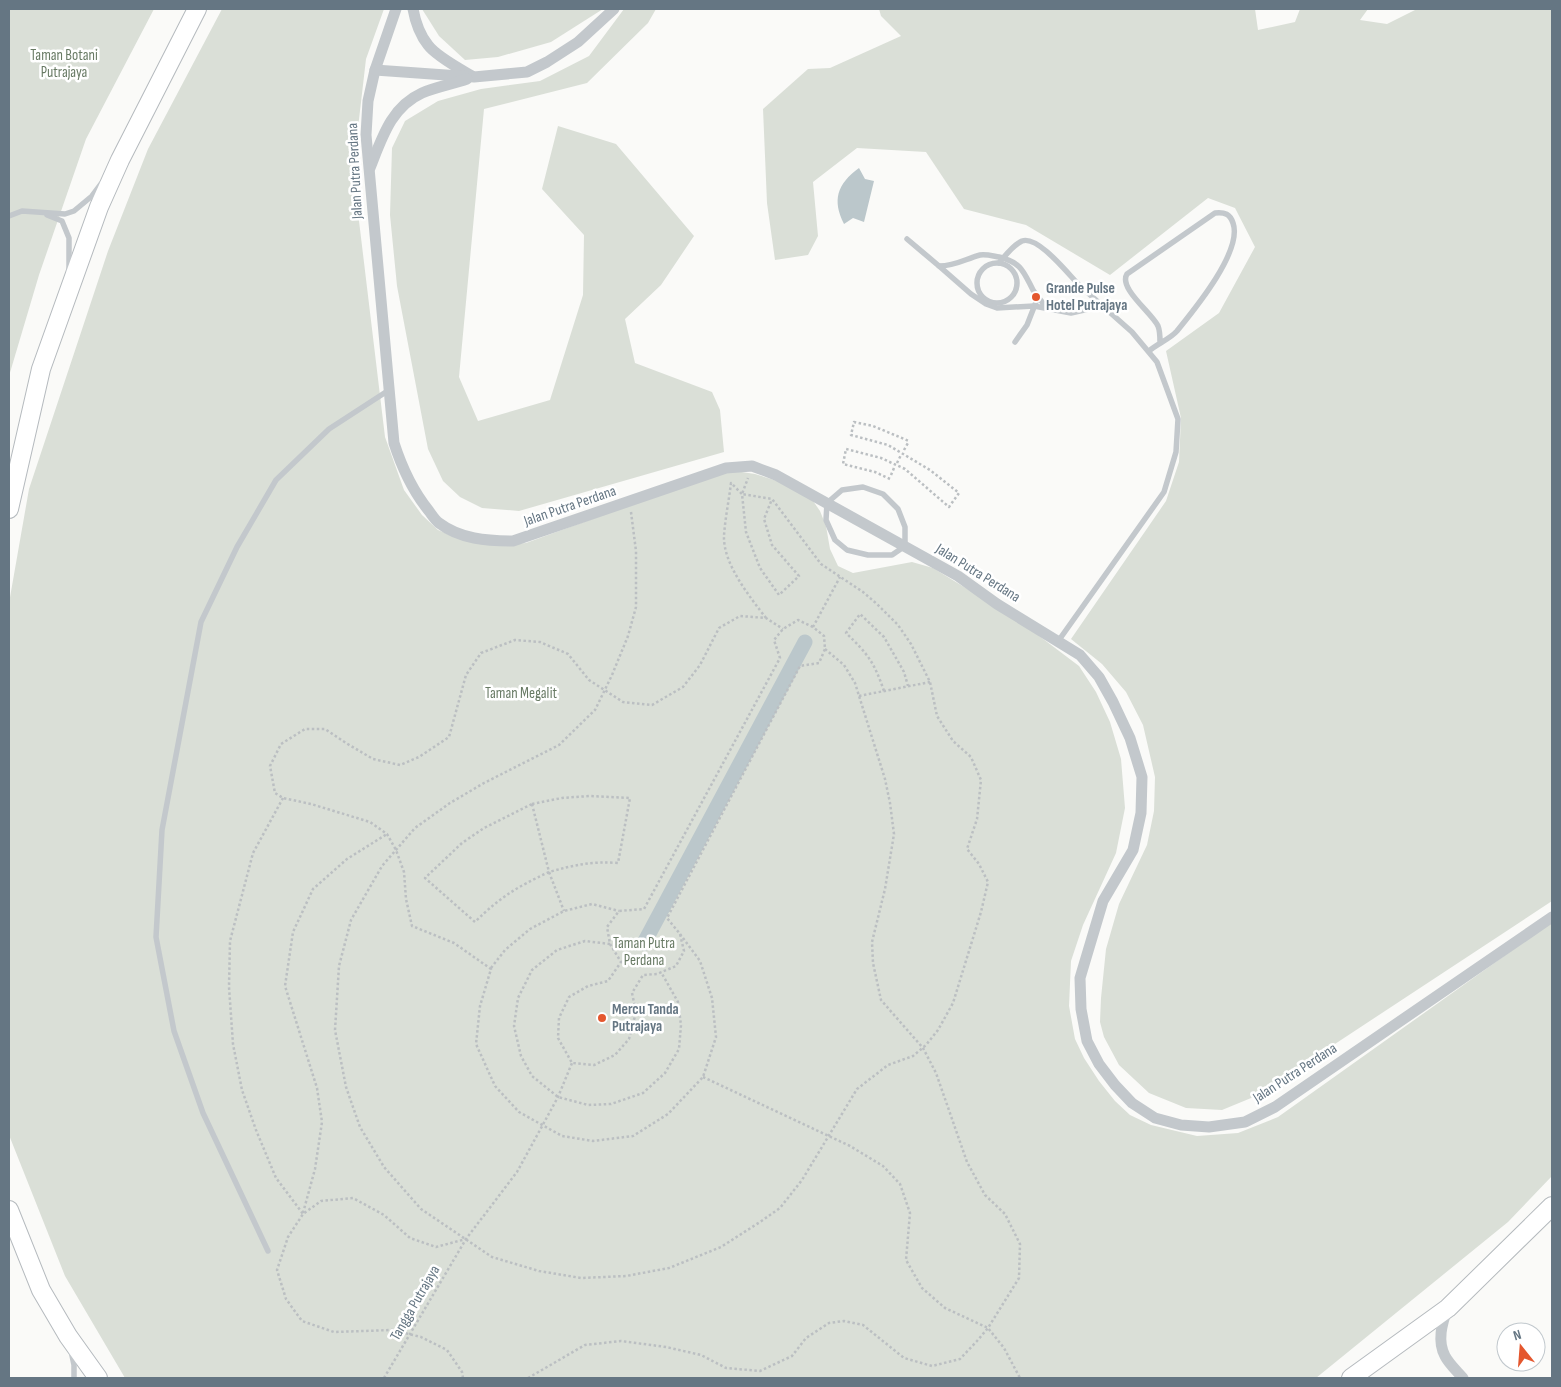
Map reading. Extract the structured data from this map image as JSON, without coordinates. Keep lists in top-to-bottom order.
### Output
{
  "streets": {
    "street": ["Jalan Putra Perdana"],
    "path": ["Tangga Putrajaya"]
  },
  "parks": ["Taman Botani Putrajaya", "Taman Megalit", "Taman Putra Perdana"],
  "places": ["Grande Pulse Hotel Putrajaya", "Mercu Tanda Putrajaya"],
  "north": "top"
}
